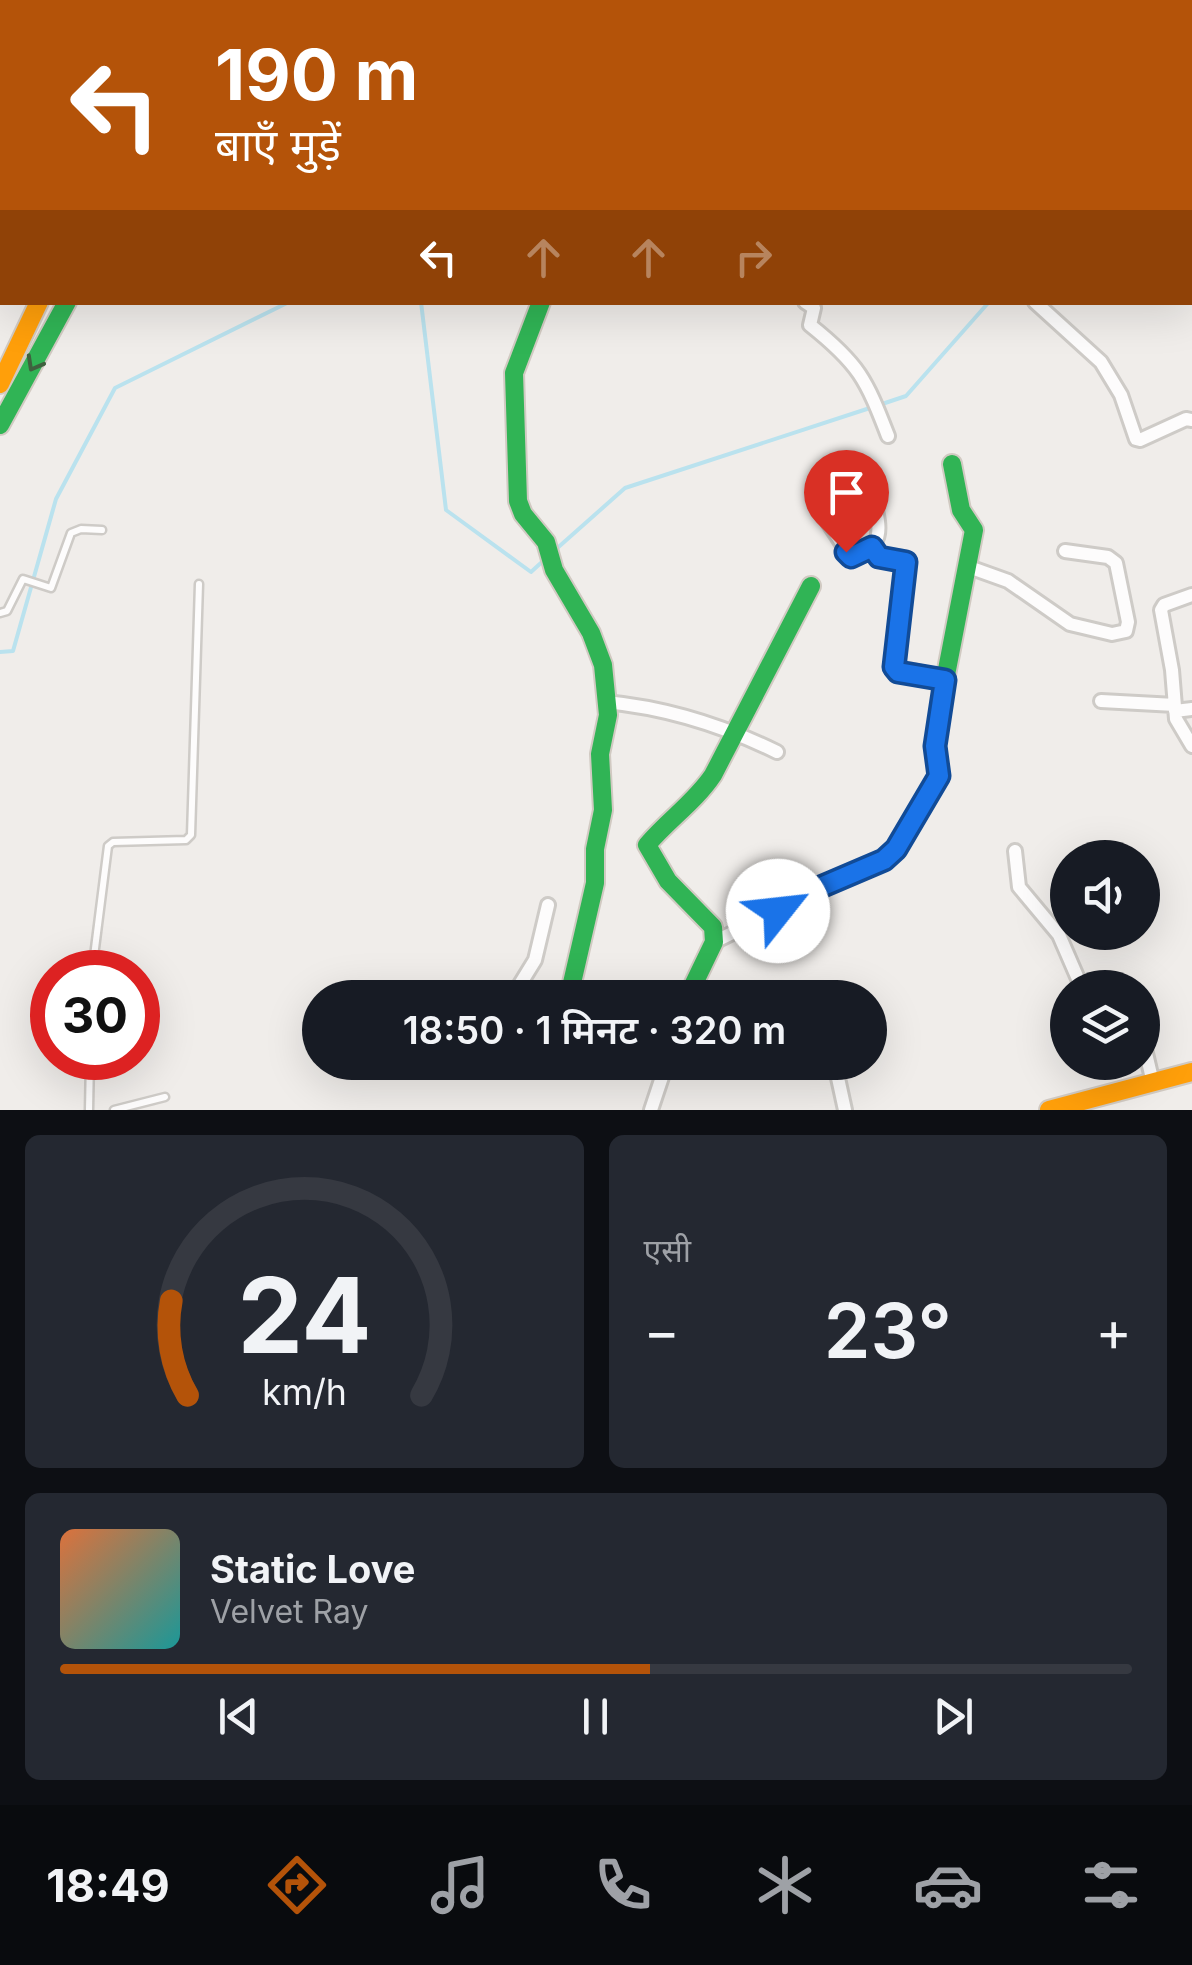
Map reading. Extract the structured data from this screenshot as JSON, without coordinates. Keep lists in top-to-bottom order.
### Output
{
  "page": {
    "turn": ["190 m", "बाएँ मुड़ें"],
    "limit": "30",
    "trip": "18:50 · 1 मिनट · 320 m",
    "tile": "एसी",
    "heat": ["−", "23°", "+"],
    "song": ["Static Love", "Velvet Ray"],
    "tabs": "18:49",
    "gauge": ["24", "km/h"]
  }
}
